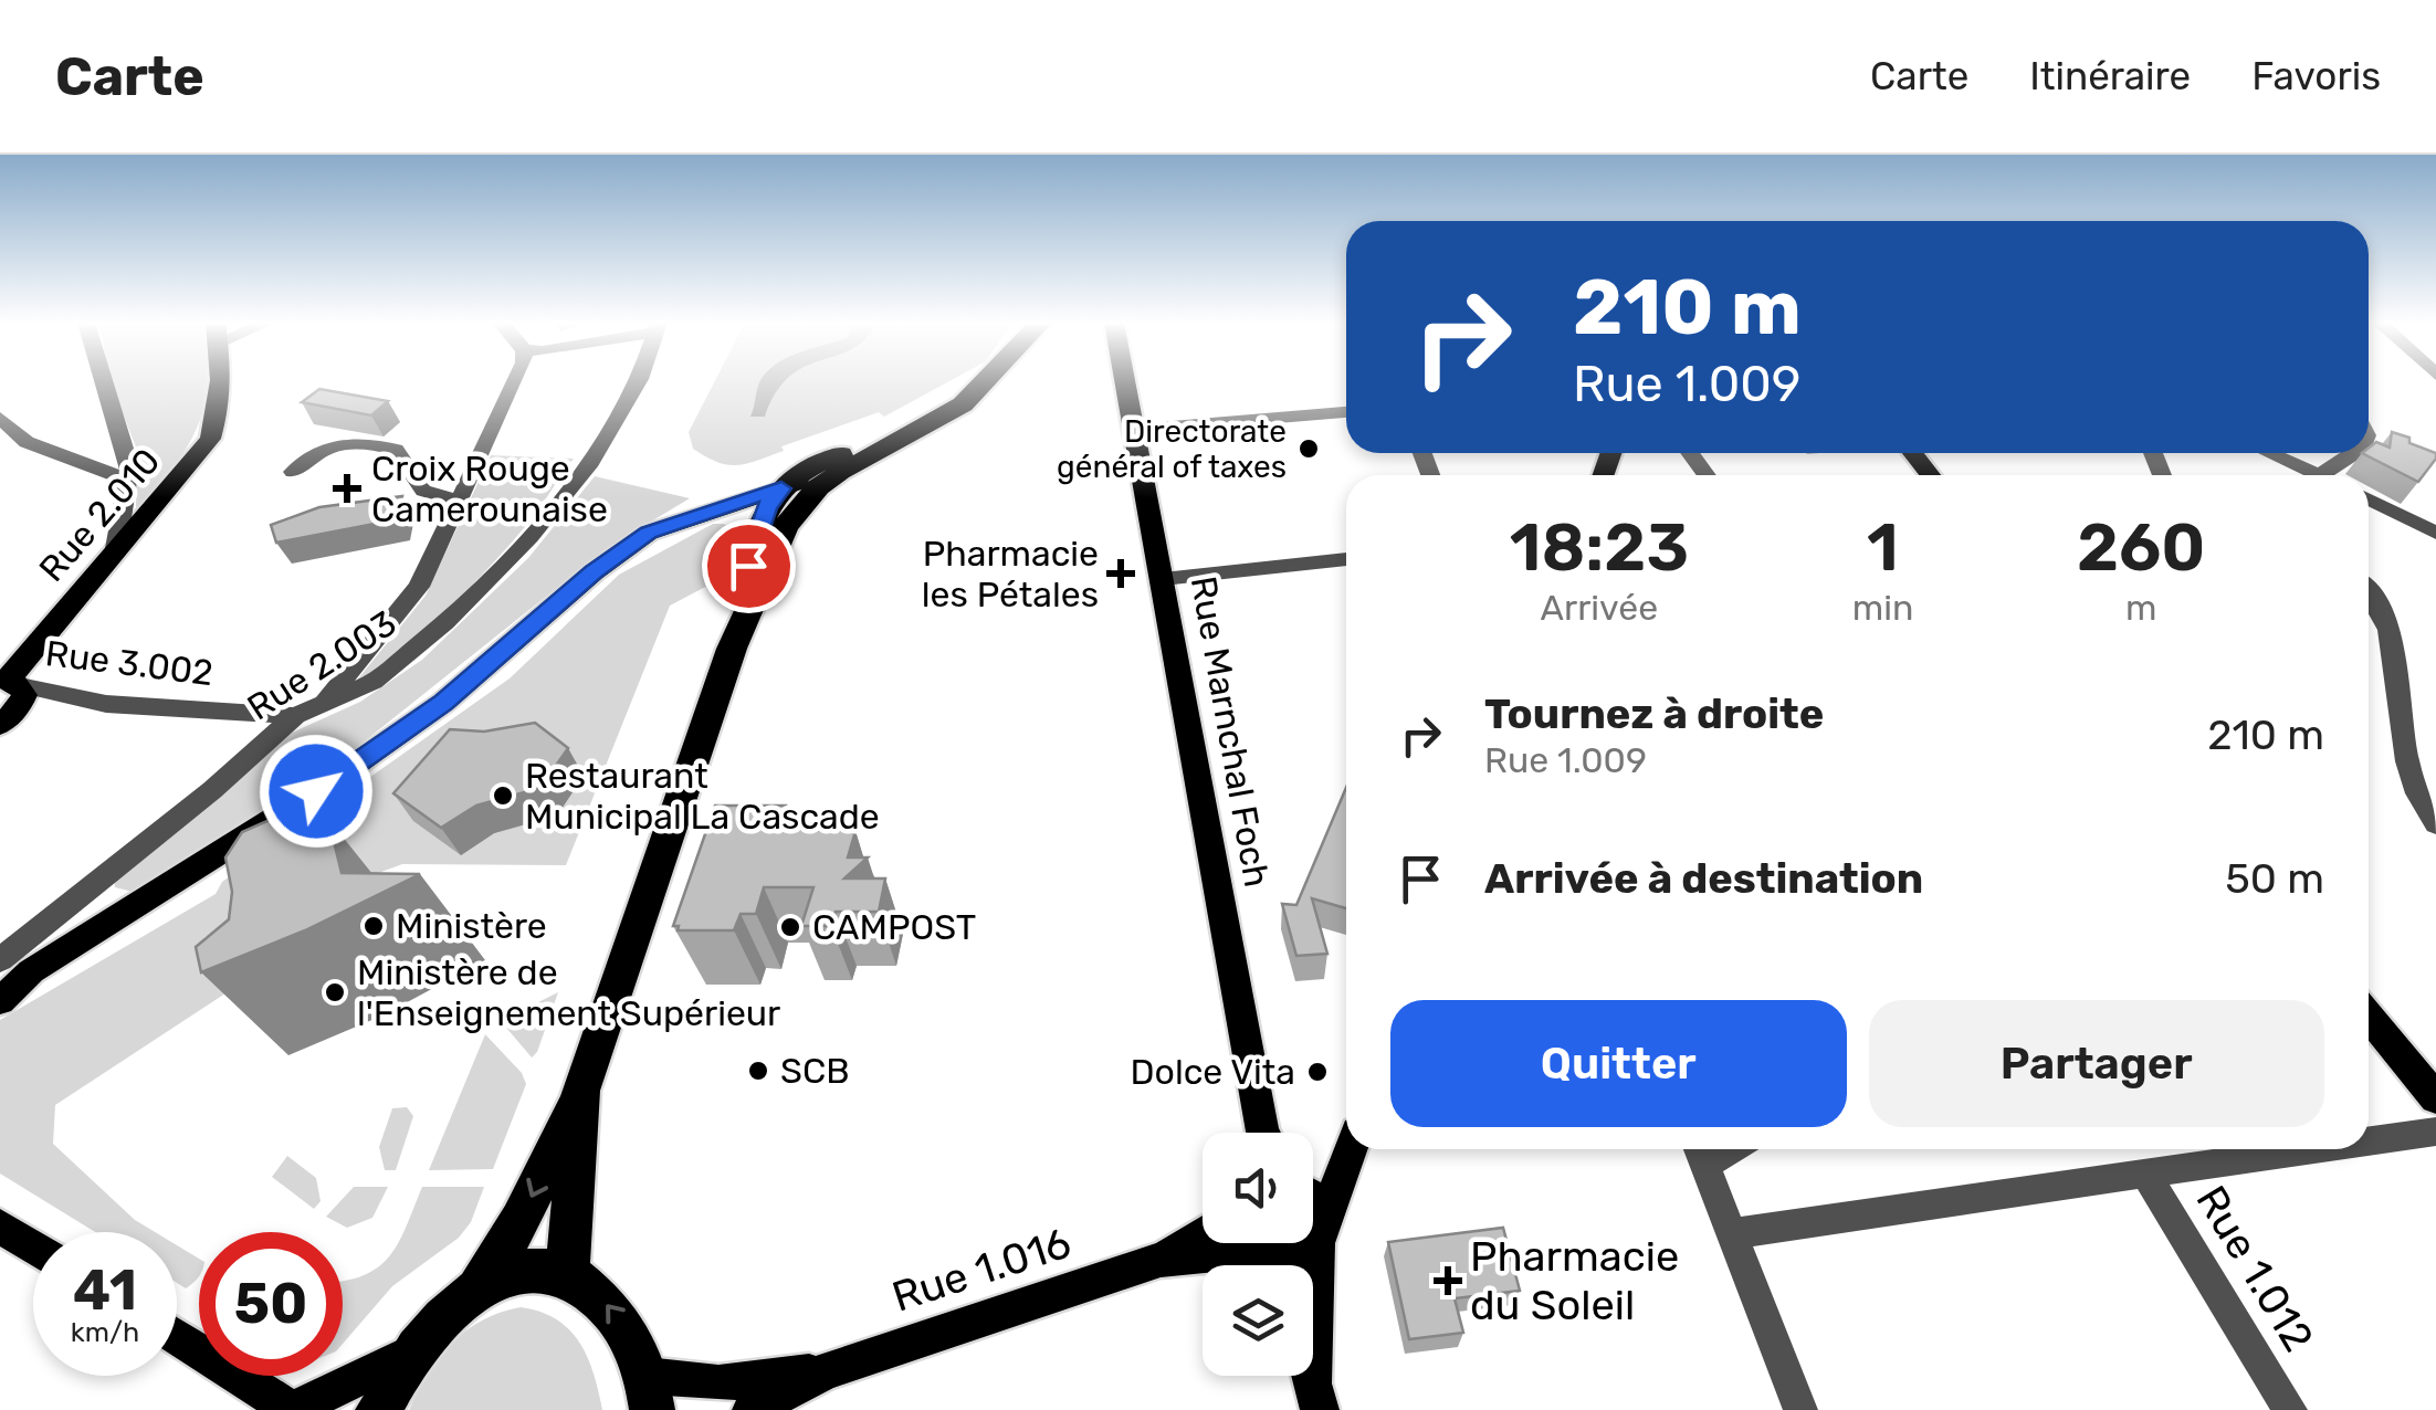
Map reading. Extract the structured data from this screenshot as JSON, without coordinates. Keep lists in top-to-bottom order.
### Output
{
  "streets": {
    "main road": ["Rue 2.010", "Rue Marnchal Foch", "Rue 1.016"],
    "street": ["Rue 3.002", "Rue 2.003", "Rue 1.012"]
  },
  "crossings": [
    ["Rue 2.010", "Rue 3.002"],
    ["Rue 3.002", "Rue 2.003"]
  ],
  "places": {
    "other": [
      "Directorate général of taxes",
      "Restaurant Municipal La Cascade",
      "Ministère",
      "CAMPOST",
      "Ministère de l'Enseignement Supérieur",
      "SCB",
      "Dolce Vita"
    ],
    "health": ["Croix Rouge Camerounaise", "Pharmacie les Pétales", "Pharmacie du Soleil"]
  },
  "page": {
    "header": "Carte",
    "nav": ["Carte", "Itinéraire", "Favoris"],
    "turn": ["210 m", "Rue 1.009"],
    "eta": [
      "18:23",
      "Arrivée",
      "1",
      "min",
      "260",
      "m"
    ],
    "list": [
      {
        "name": "Tournez à droite",
        "note": "Rue 1.009",
        "value": "210 m"
      },
      {
        "name": "Arrivée à destination",
        "value": "50 m"
      }
    ],
    "buttons": ["Quitter", "Partager"],
    "speed": "41 km/h",
    "limit": "50"
  }
}
